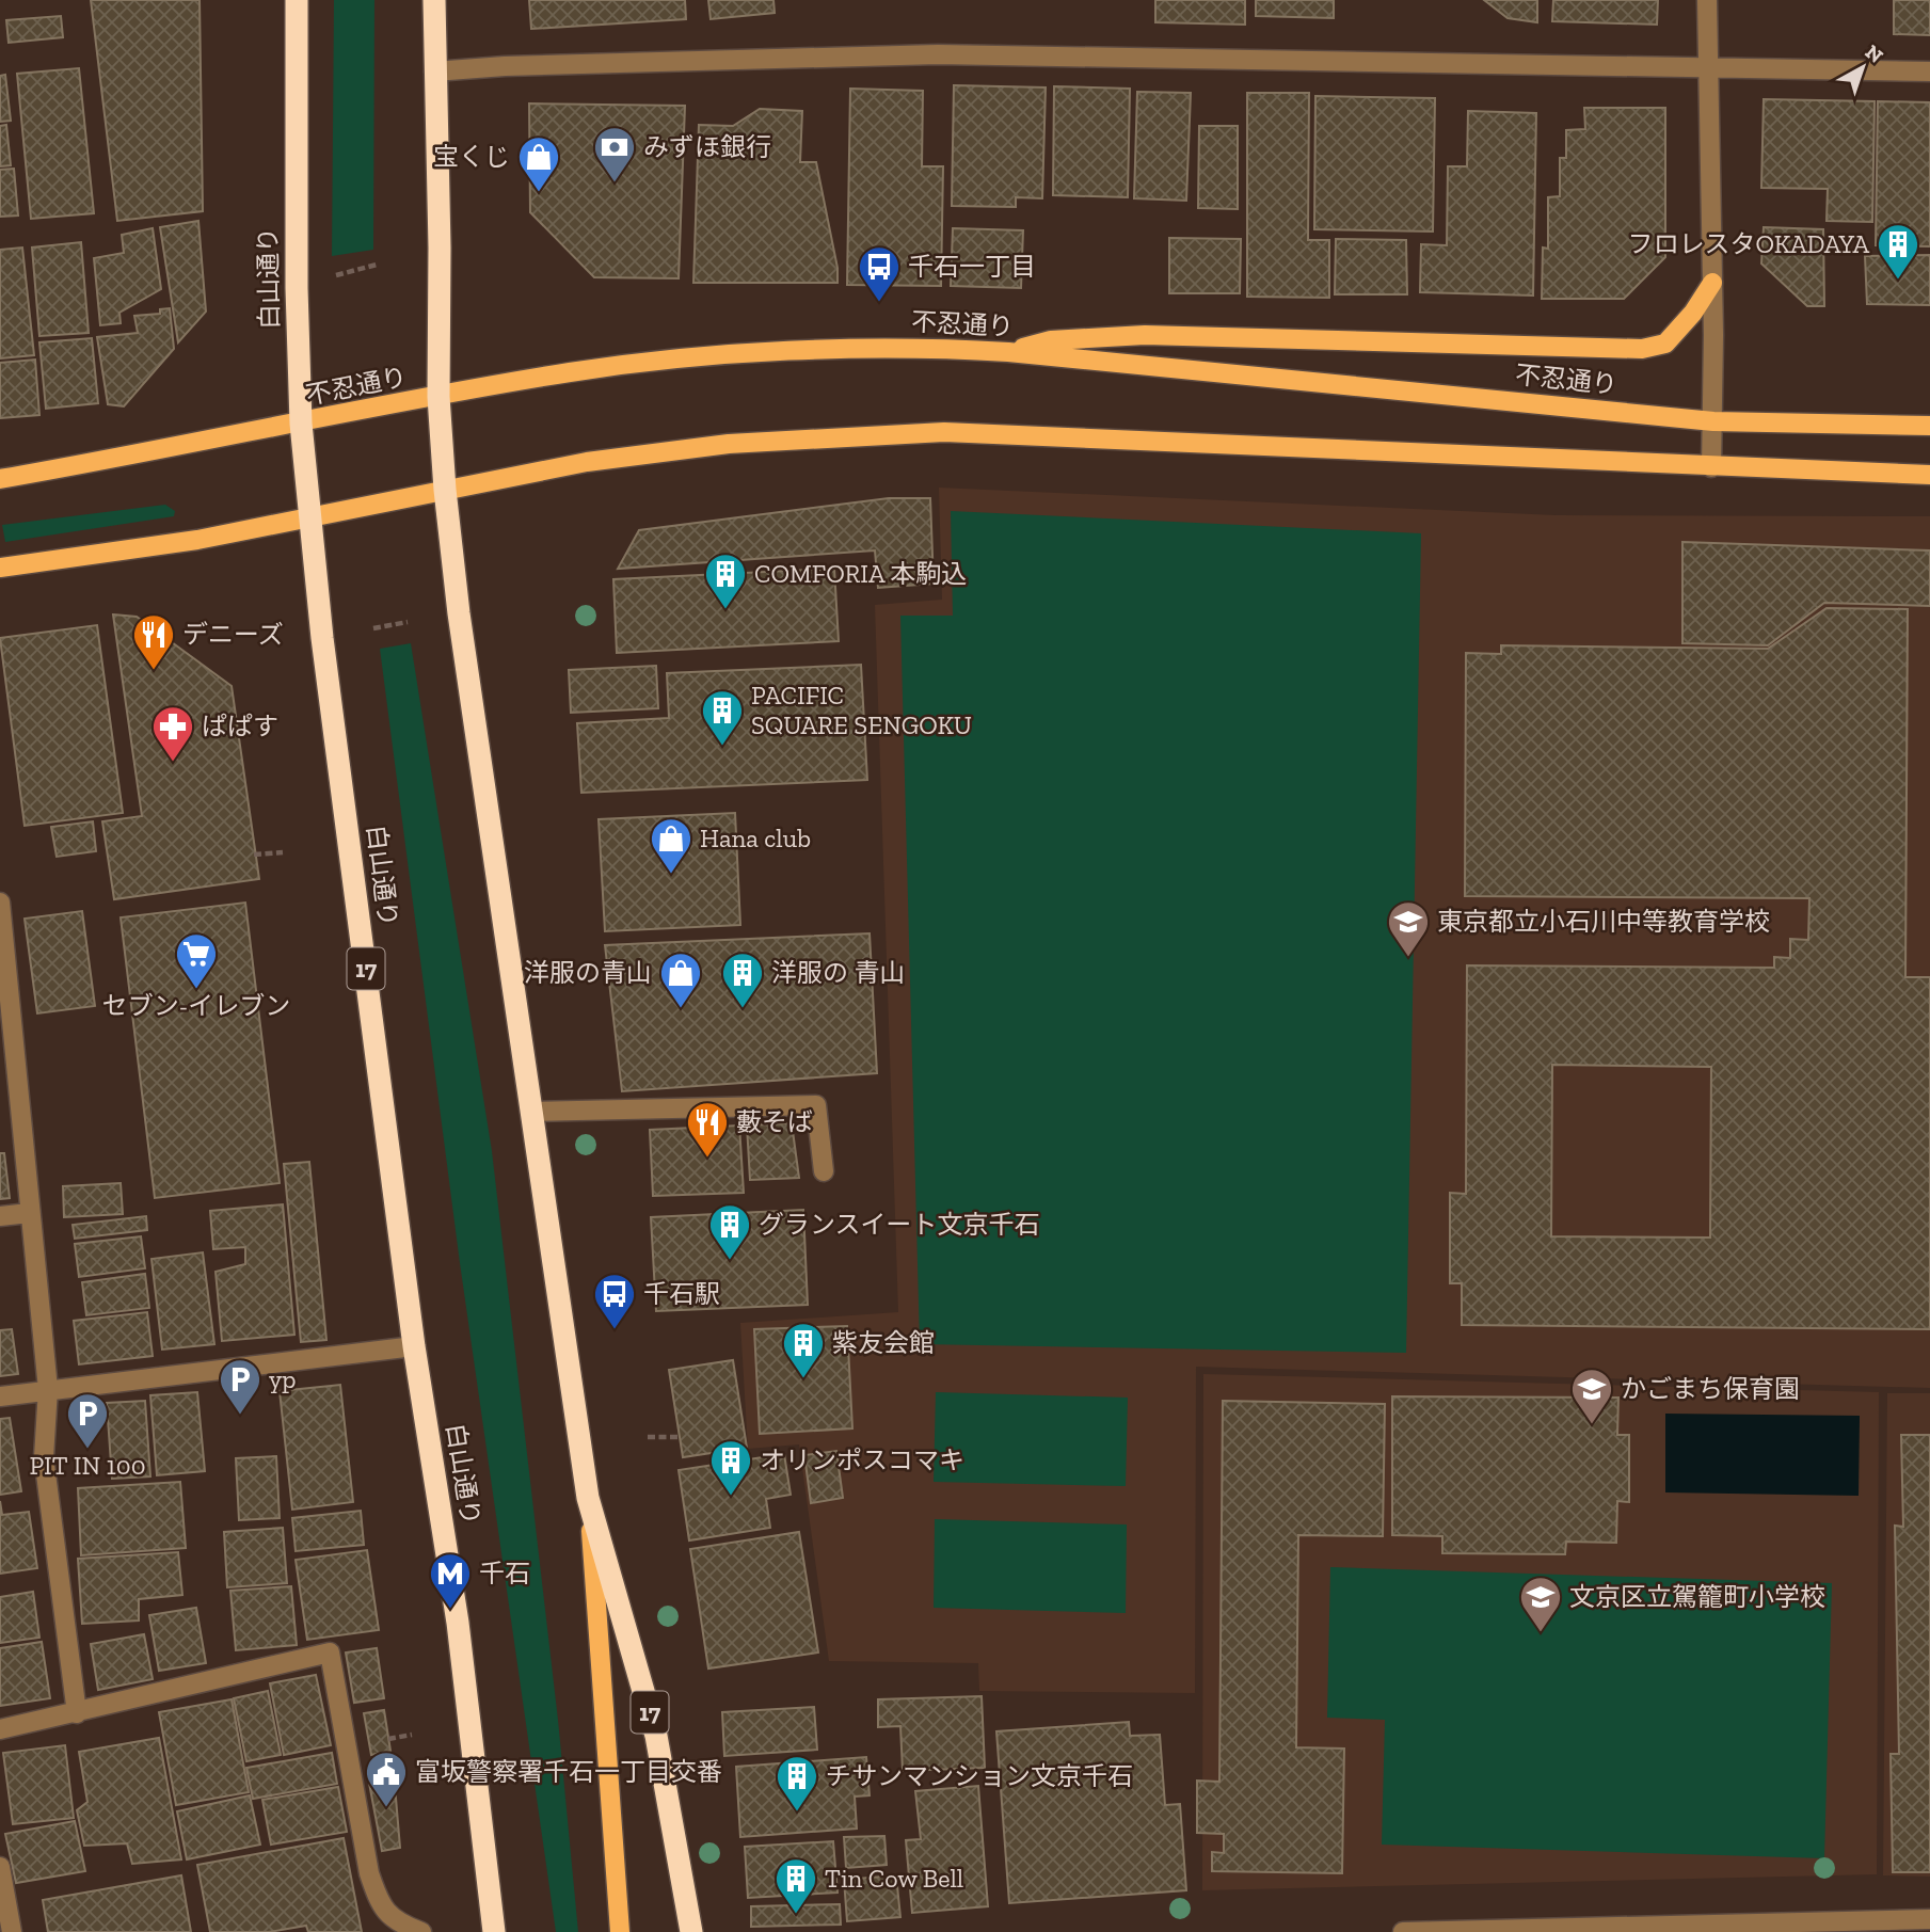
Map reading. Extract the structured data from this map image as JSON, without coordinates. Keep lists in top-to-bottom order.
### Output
{
  "streets": {
    "highway": ["白山通り", "17"],
    "main road": ["不忍通り"]
  },
  "crossings": [
    ["白山通り", "不忍通り"],
    ["不忍通り", "17"]
  ],
  "places": {
    "bank": ["みずほ銀行"],
    "shop": ["宝くじ", "Hana club", "洋服の青山"],
    "building": [
      "フロレスタOKADAYA",
      "COMFORIA 本駒込",
      "PACIFIC SQUARE SENGOKU",
      "洋服の 青山",
      "グランスイート文京千石",
      "紫友会館",
      "オリンポスコマキ",
      "チサンマンション文京千石",
      "Tin Cow Bell"
    ],
    "bus stop": ["千石一丁目", "千石駅"],
    "restaurant": ["デニーズ", "藪そば"],
    "pharmacy": ["ぱぱす"],
    "school or university": ["東京都立小石川中等教育学校", "かごまち保育園", "文京区立駕籠町小学校"],
    "supermarket": ["セブン-イレブン"],
    "parking": ["yp", "PIT IN 100"],
    "metro station": ["千石"],
    "public building": ["富坂警察署千石一丁目交番"]
  },
  "north": "top right"
}
